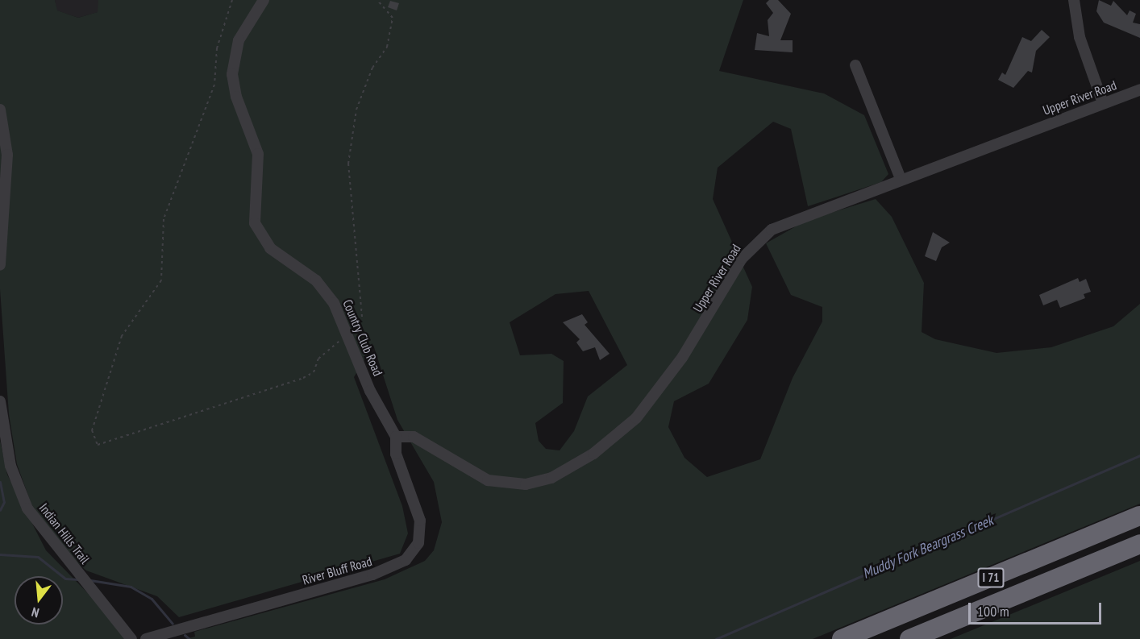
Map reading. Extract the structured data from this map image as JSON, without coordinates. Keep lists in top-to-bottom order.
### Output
{
  "streets": {
    "highway": ["I 71"],
    "street": [
      "Upper River Road",
      "Country Club Road",
      "Indian Hills Trail",
      "River Bluff Road"
    ]
  },
  "crossings": [
    ["Upper River Road", "Country Club Road"],
    ["Upper River Road", "River Bluff Road"],
    ["Country Club Road", "River Bluff Road"]
  ],
  "water": ["Muddy Fork Beargrass Creek"],
  "scale_bar": "100 m",
  "north": "bottom"
}
